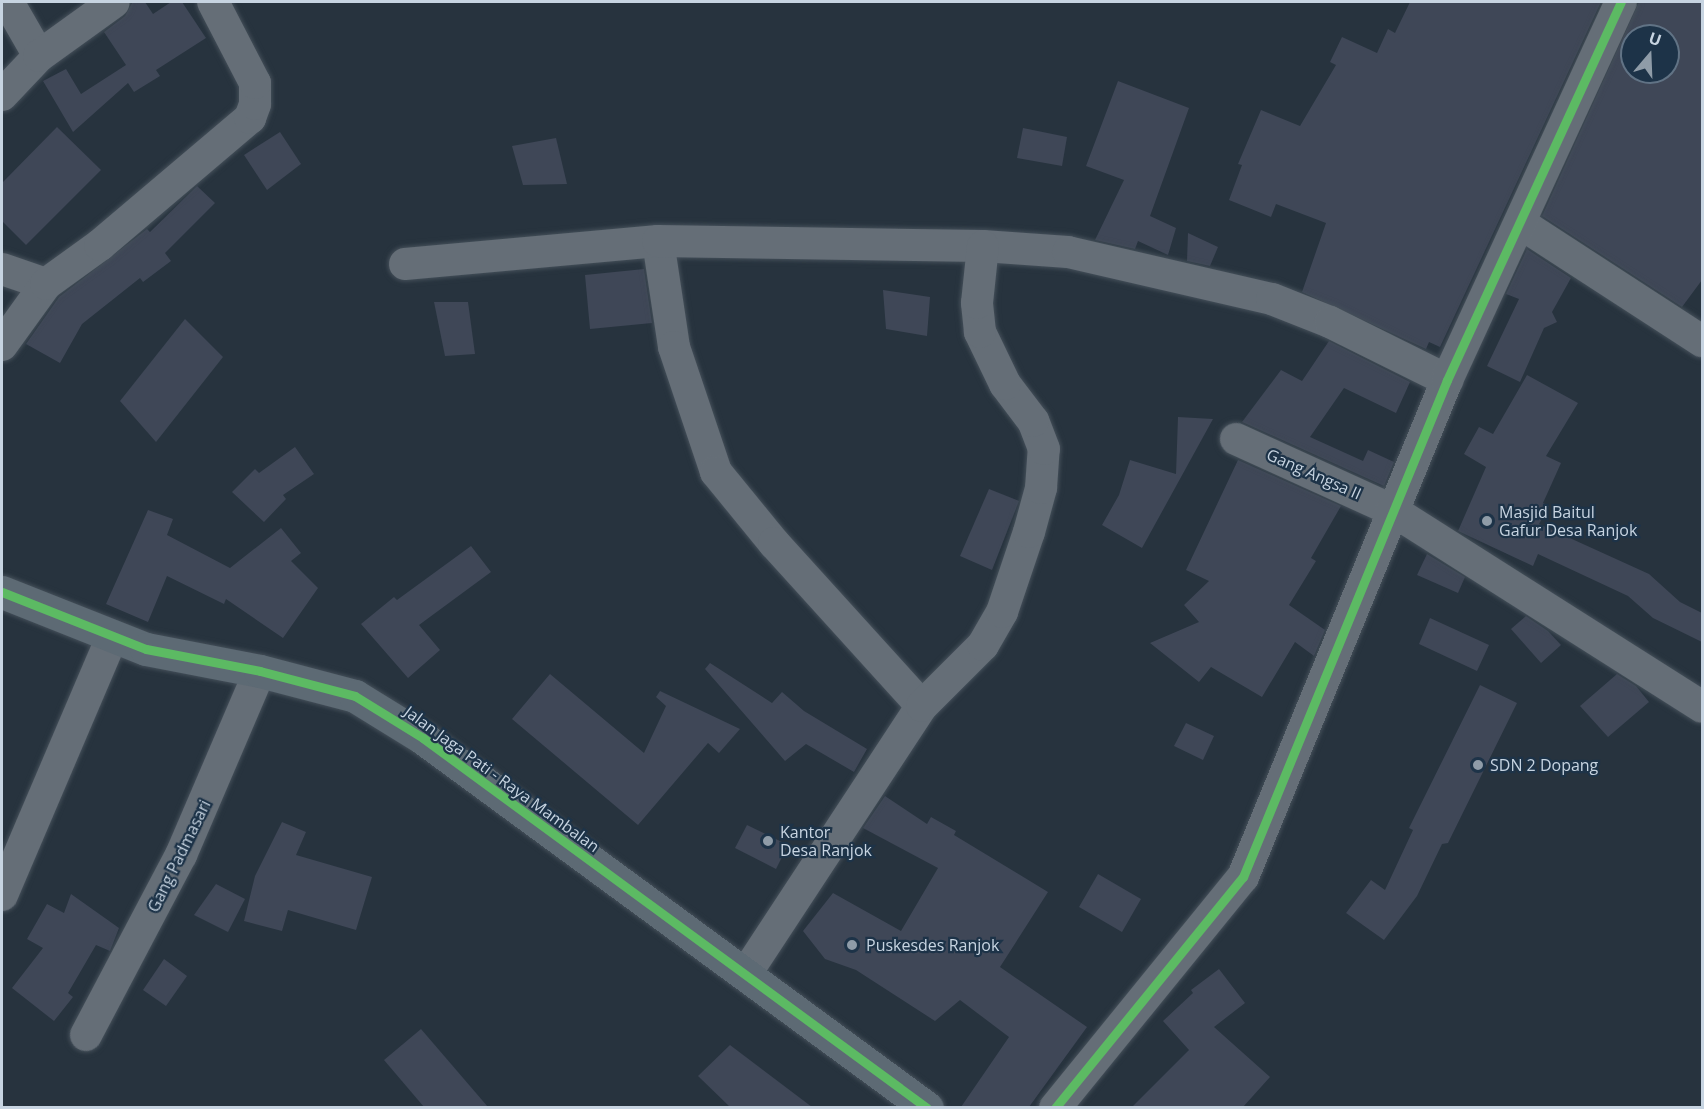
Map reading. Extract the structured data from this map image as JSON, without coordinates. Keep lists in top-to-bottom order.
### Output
{
  "streets": {
    "street": ["Gang Angsa II", "Jalan Jaga Pati - Raya Mambalan", "Gang Padmasari"]
  },
  "crossings": [
    ["Jalan Jaga Pati - Raya Mambalan", "Gang Padmasari"]
  ],
  "places": [
    "Masjid Baitul Gafur Desa Ranjok",
    "SDN 2 Dopang",
    "Kantor Desa Ranjok",
    "Puskesdes Ranjok"
  ],
  "north": "top"
}
